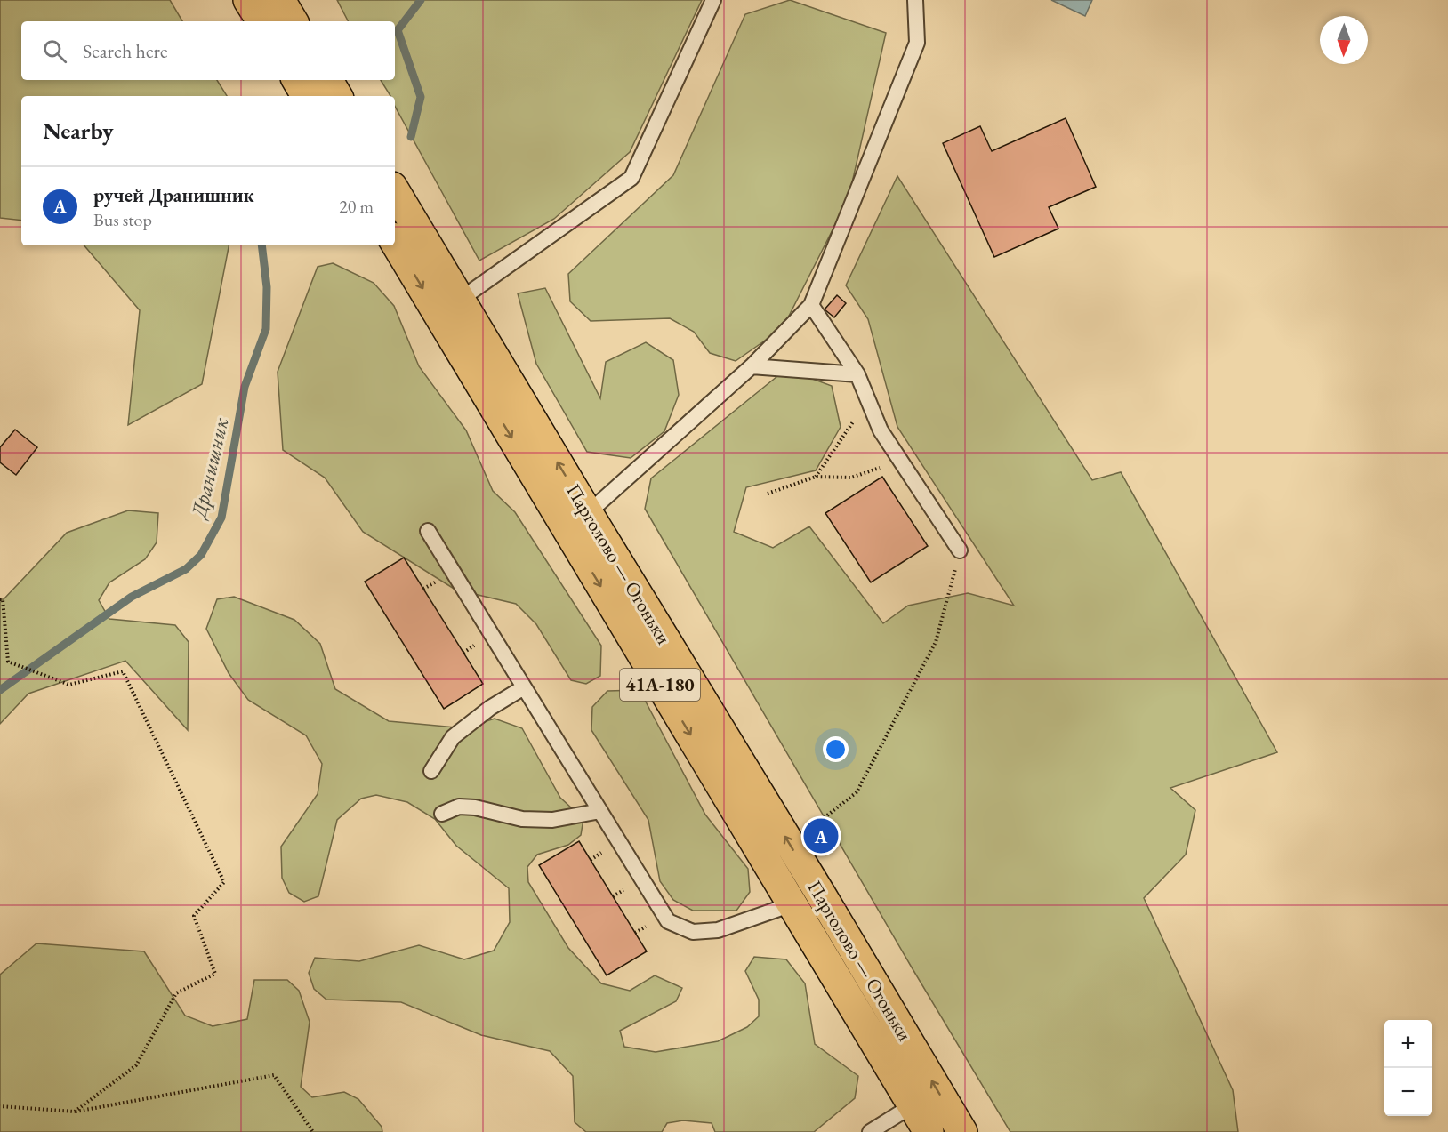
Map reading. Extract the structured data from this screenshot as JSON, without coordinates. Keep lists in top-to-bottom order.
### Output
{
  "streets": {
    "main road": ["Парголово — Огоньки", "41А-180"]
  },
  "water": ["Дранишник"],
  "north": "bottom",
  "page": {
    "search": "Search here",
    "heading": "Nearby",
    "list": [
      {
        "mark": "A",
        "name": "ручей Дранишник",
        "note": "Bus stop",
        "value": "20 m"
      }
    ],
    "pins": "A",
    "map_buttons": ["+", "−"]
  }
}
